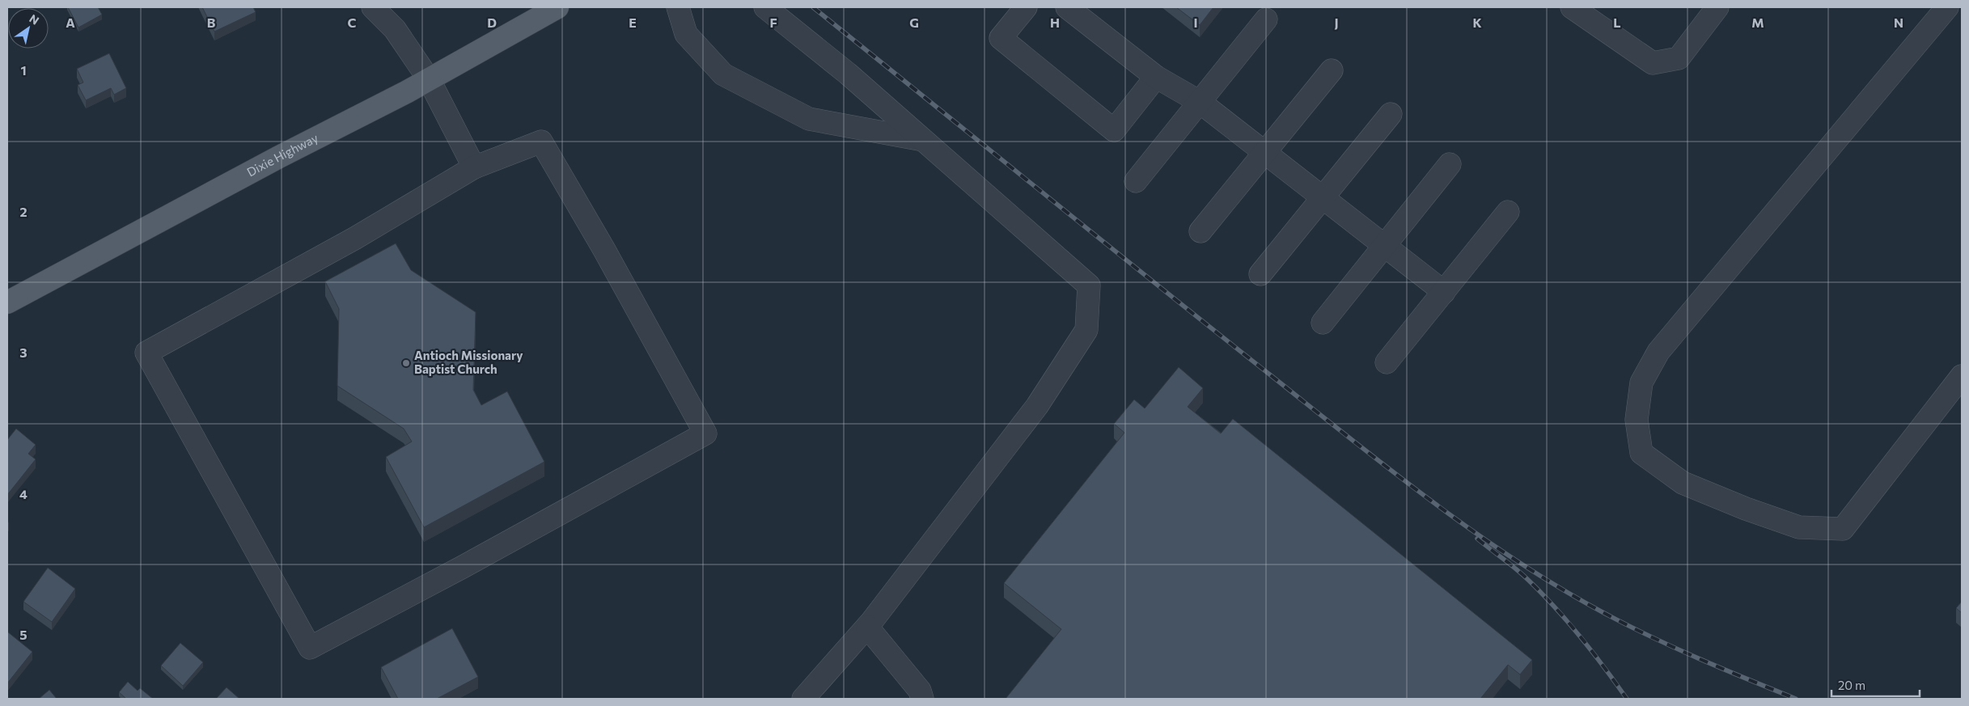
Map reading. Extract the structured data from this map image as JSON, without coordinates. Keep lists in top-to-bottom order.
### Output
{
  "streets": {
    "main road": ["Dixie Highway"]
  },
  "places": ["Antioch Missionary Baptist Church"],
  "scale_bar": "20 m",
  "north": "top right",
  "grid": {
    "columns": [
      "A",
      "B",
      "C",
      "D",
      "E",
      "F",
      "G",
      "H",
      "I",
      "J",
      "K",
      "L",
      "M",
      "N"
    ],
    "rows": [
      "1",
      "2",
      "3",
      "4",
      "5"
    ]
  }
}
